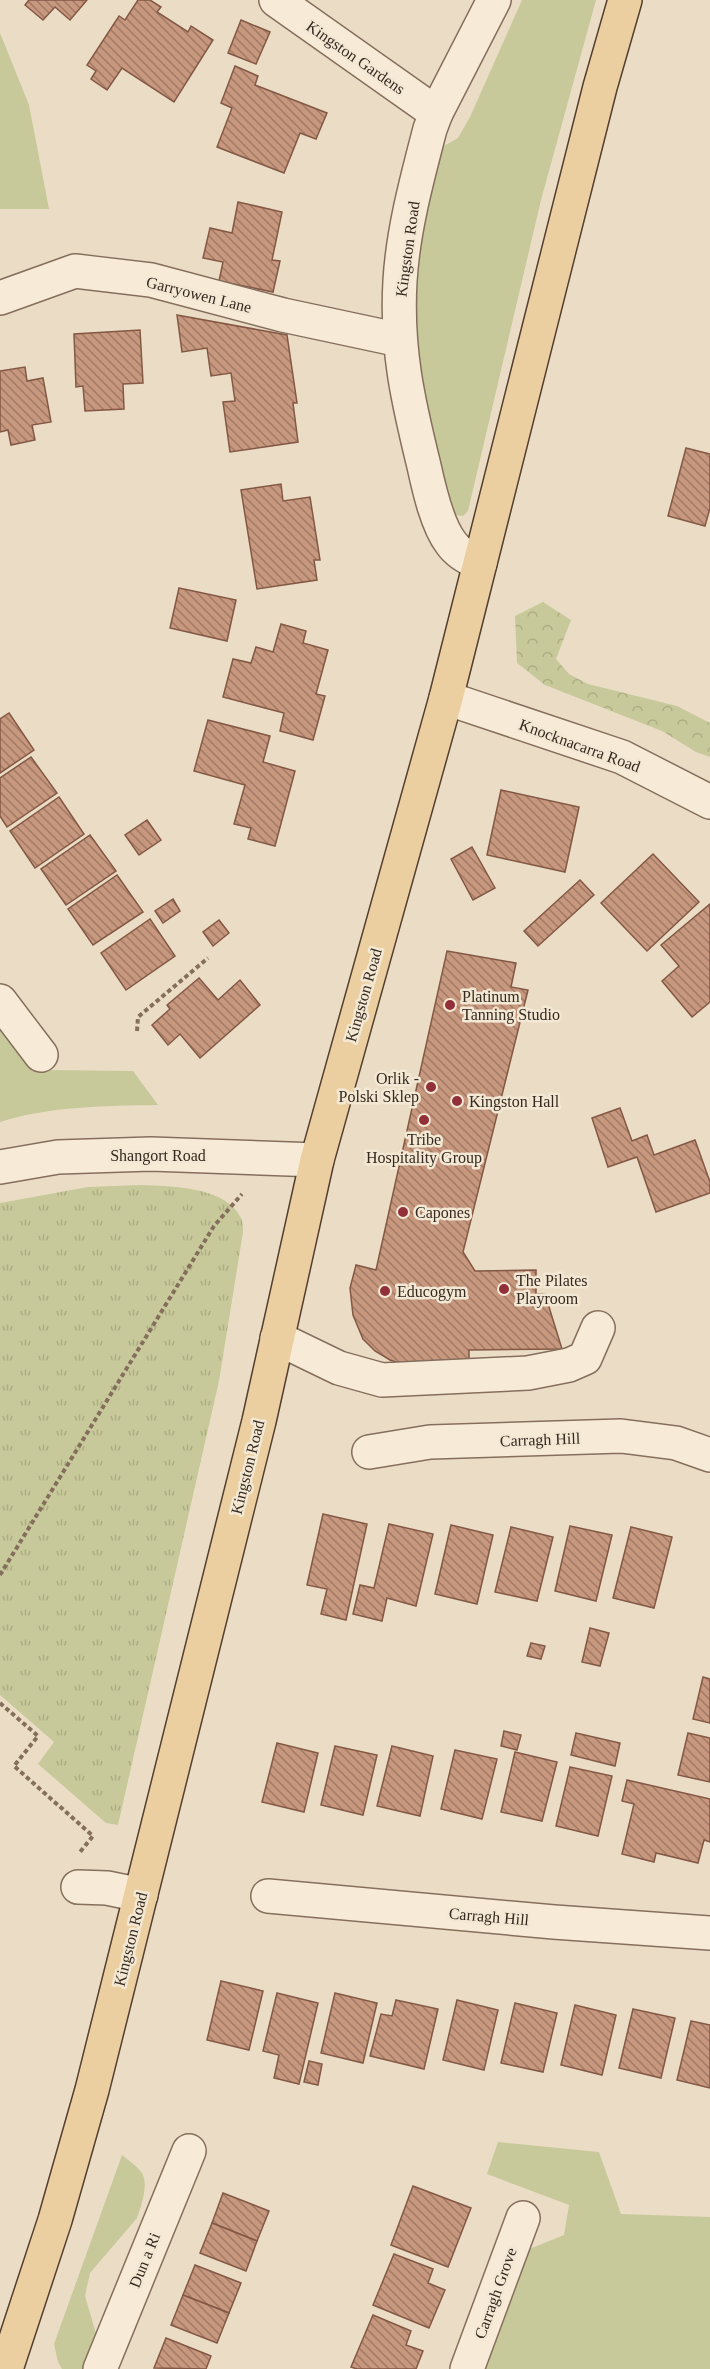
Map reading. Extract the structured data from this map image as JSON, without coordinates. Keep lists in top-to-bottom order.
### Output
{
  "streets": {
    "main road": ["Kingston Road"],
    "street": [
      "Kingston Gardens",
      "Garryowen Lane",
      "Knocknacarra Road",
      "Shangort Road",
      "Carragh Hill",
      "Dun a Ri",
      "Carragh Grove"
    ]
  },
  "crossings": [
    ["Kingston Gardens", "Kingston Road"],
    ["Kingston Road", "Garryowen Lane"],
    ["Kingston Road", "Knocknacarra Road"],
    ["Kingston Road", "Shangort Road"]
  ],
  "places": [
    "Platinum Tanning Studio",
    "Orlik - Polski Sklep",
    "Kingston Hall",
    "Tribe Hospitality Group",
    "Capones",
    "The Pilates Playroom",
    "Educogym"
  ]
}
